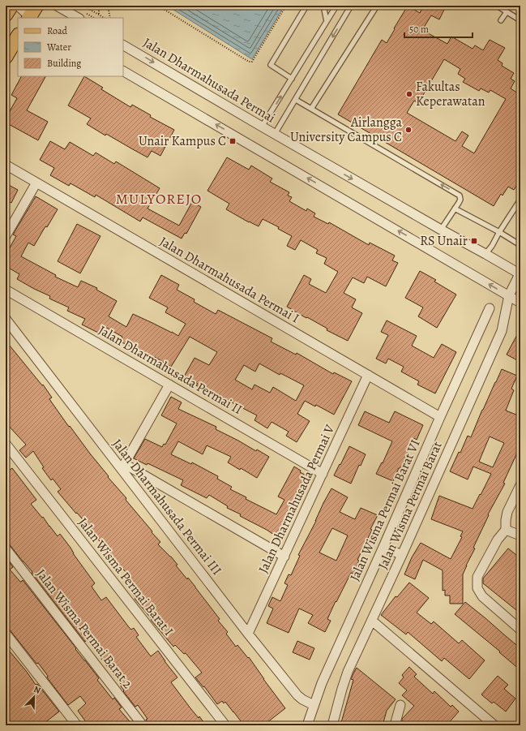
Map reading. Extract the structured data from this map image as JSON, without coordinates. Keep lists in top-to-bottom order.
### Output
{
  "streets": {
    "street": [
      "Jalan Dharmahusada Permai",
      "Jalan Dharmahusada Permai I",
      "Jalan Dharmahusada Permai II",
      "Jalan Dharmahusada Permai V",
      "Jalan Wisma Permai Barat",
      "Jalan Dharmahusada Permai III",
      "Jalan Wisma Permai Barat VI",
      "Jalan Wisma Permai Barat I",
      "Jalan Wisma Permai Barat 2"
    ]
  },
  "crossings": [
    ["Jalan Dharmahusada Permai", "Jalan Wisma Permai Barat"],
    ["Jalan Dharmahusada Permai I", "Jalan Dharmahusada Permai V"],
    ["Jalan Dharmahusada Permai I", "Jalan Wisma Permai Barat VI"],
    ["Jalan Dharmahusada Permai II", "Jalan Dharmahusada Permai V"],
    ["Jalan Dharmahusada Permai V", "Jalan Dharmahusada Permai III"],
    ["Jalan Dharmahusada Permai III", "Jalan Wisma Permai Barat VI"]
  ],
  "districts": ["MULYOREJO"],
  "places": {
    "other": ["Fakultas Keperawatan", "Airlangga University Campus C"],
    "transit": ["Unair Kampus C", "RS Unair"]
  },
  "legend": ["Road", "Water", "Building"],
  "scale_bar": "50 m",
  "north": "top right"
}
